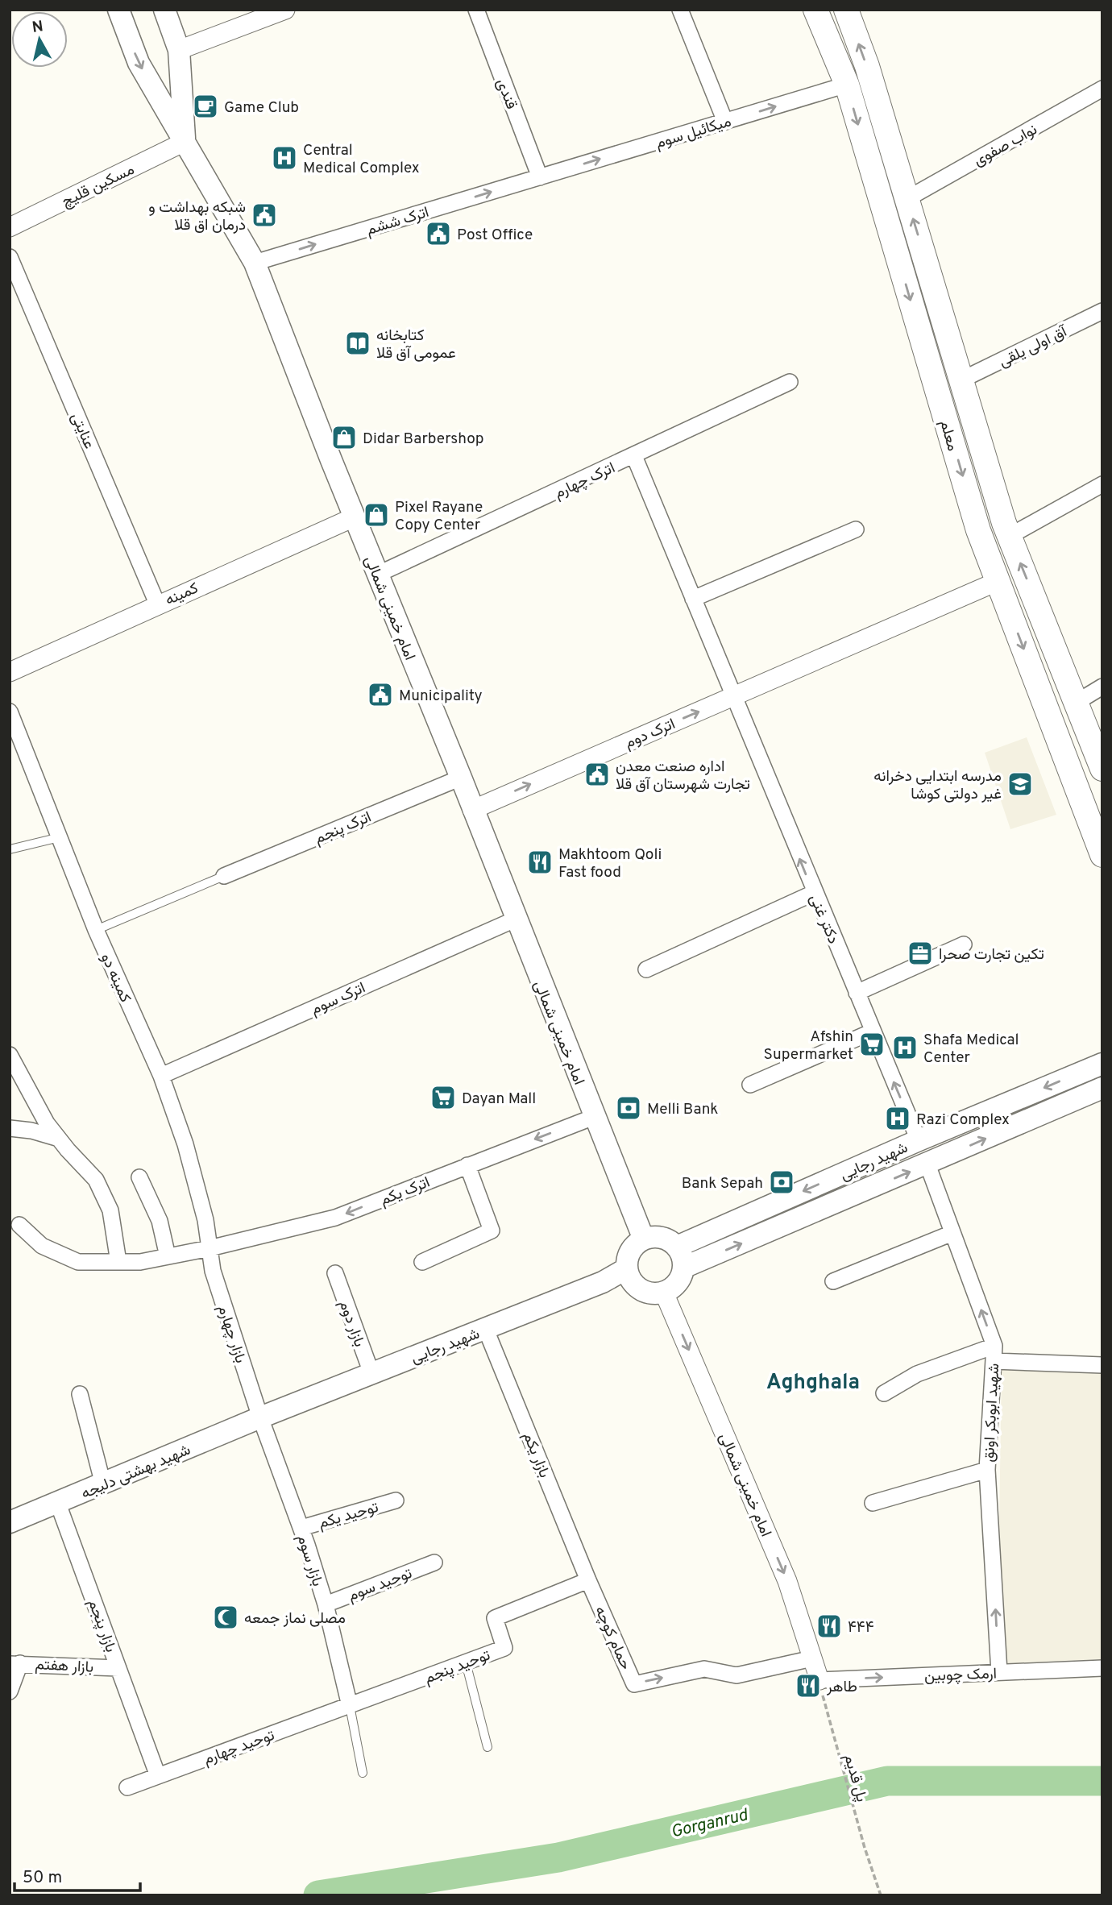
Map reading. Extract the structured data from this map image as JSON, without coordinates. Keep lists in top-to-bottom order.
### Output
{
  "streets": {
    "main road": [
      "معلم",
      "امام خمینی شمالی",
      "شهید رجایی",
      "شهید بهشتی دلیجه"
    ],
    "street": [
      "قندی",
      "میکائیل سوم",
      "نواب صفوی",
      "مسکین قلیچ",
      "اترک ششم",
      "آق اولی یلقی",
      "عنایتی",
      "اترک چهارم",
      "کمینه",
      "اترک دوم",
      "اترک پنجم",
      "دکتر غنی",
      "کمینه دو",
      "اترک سوم",
      "اترک یکم",
      "بازار دوم",
      "بازار چهارم",
      "شهید ابوبکر اونق",
      "بازار یکم",
      "توحید یکم",
      "بازار سوم",
      "توحید سوم",
      "بازار پنجم",
      "حمام کوچه",
      "بازار هفتم",
      "توحید پنجم",
      "ارمک چوبین",
      "توحید چهارم"
    ],
    "path": ["پل قدیم"]
  },
  "crossings": [
    ["قندی", "میکائیل سوم"],
    ["قندی", "اترک ششم"],
    ["میکائیل سوم", "اترک ششم"],
    ["میکائیل سوم", "معلم"],
    ["نواب صفوی", "معلم"],
    ["مسکین قلیچ", "امام خمینی شمالی"],
    ["اترک ششم", "امام خمینی شمالی"],
    ["آق اولی یلقی", "معلم"],
    ["عنایتی", "کمینه"],
    ["معلم", "اترک دوم"],
    ["اترک چهارم", "امام خمینی شمالی"],
    ["اترک چهارم", "دکتر غنی"],
    ["کمینه", "امام خمینی شمالی"],
    ["امام خمینی شمالی", "اترک دوم"],
    ["امام خمینی شمالی", "اترک پنجم"],
    ["امام خمینی شمالی", "اترک سوم"],
    ["امام خمینی شمالی", "شهید رجایی"],
    ["امام خمینی شمالی", "اترک یکم"],
    ["امام خمینی شمالی", "حمام کوچه"],
    ["امام خمینی شمالی", "ارمک چوبین"],
    ["اترک دوم", "دکتر غنی"],
    ["دکتر غنی", "شهید رجایی"],
    ["کمینه دو", "اترک سوم"],
    ["کمینه دو", "اترک یکم"],
    ["کمینه دو", "بازار چهارم"],
    ["شهید رجایی", "بازار دوم"],
    ["شهید رجایی", "بازار چهارم"],
    ["شهید رجایی", "شهید ابوبکر اونق"],
    ["شهید رجایی", "بازار یکم"],
    ["شهید رجایی", "شهید بهشتی دلیجه"],
    ["شهید رجایی", "بازار سوم"],
    ["اترک یکم", "بازار چهارم"],
    ["بازار چهارم", "شهید بهشتی دلیجه"],
    ["بازار چهارم", "بازار سوم"],
    ["شهید ابوبکر اونق", "ارمک چوبین"],
    ["بازار یکم", "حمام کوچه"],
    ["بازار یکم", "توحید پنجم"],
    ["شهید بهشتی دلیجه", "بازار سوم"],
    ["شهید بهشتی دلیجه", "بازار پنجم"],
    ["توحید یکم", "بازار سوم"],
    ["بازار سوم", "توحید سوم"],
    ["بازار سوم", "توحید پنجم"],
    ["بازار سوم", "توحید چهارم"],
    ["بازار پنجم", "بازار هفتم"],
    ["بازار پنجم", "توحید چهارم"],
    ["حمام کوچه", "توحید پنجم"],
    ["توحید پنجم", "توحید چهارم"]
  ],
  "one_way": [
    "میکائیل سوم",
    "اترک ششم",
    "اترک دوم",
    "دکتر غنی",
    "اترک یکم",
    "شهید ابوبکر اونق",
    "حمام کوچه",
    "ارمک چوبین"
  ],
  "districts": ["Aghghala"],
  "water": ["Gorganrud"],
  "places": {
    "cafe": ["Game Club"],
    "hospital": ["Central Medical Complex", "Shafa Medical Center", "Razi Complex"],
    "public building": [
      "شبکه بهداشت و درمان اق قلا",
      "Post Office",
      "Municipality",
      "اداره صنعت معدن تجارت شهرستان آق قلا"
    ],
    "library": ["کتابخانه عمومی آق قلا"],
    "shop": ["Didar Barbershop", "Pixel Rayane Copy Center"],
    "school or university": ["مدرسه ابتدایی دخرانه غیر دولتی کوشا"],
    "restaurant": ["Makhtoom Qoli Fast food", "۴۴۴", "طاهر"],
    "office": ["تکین تجارت صحرا"],
    "supermarket": ["Afshin Supermarket", "Dayan Mall"],
    "bank": ["Melli Bank", "Bank Sepah"],
    "mosque": ["مصلی نماز جمعه"]
  },
  "scale_bar": "50 m",
  "north": "top"
}
